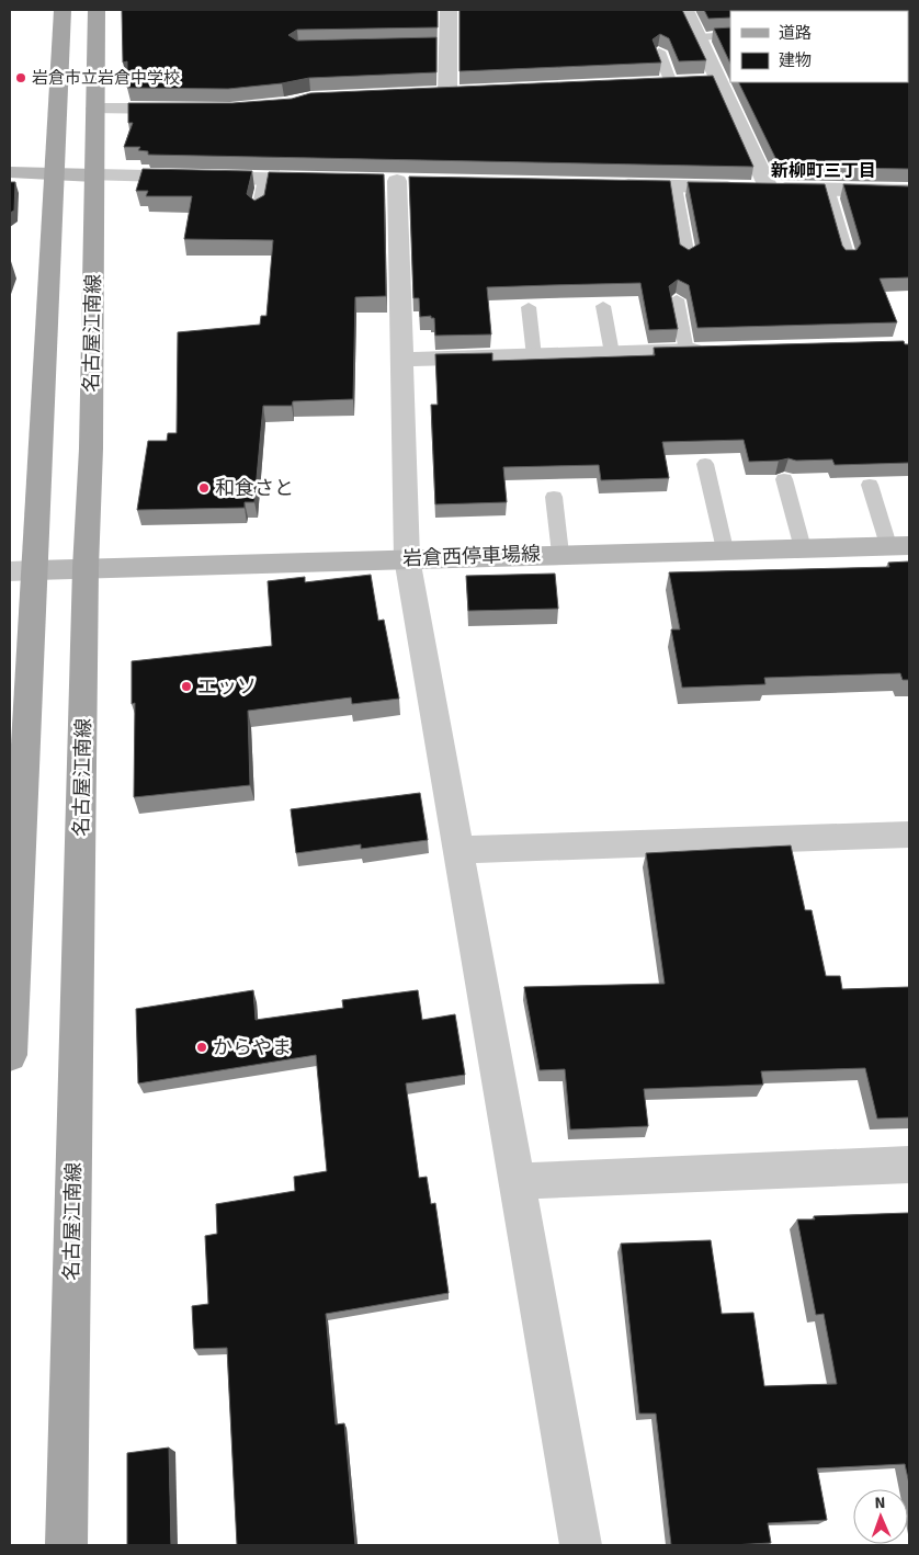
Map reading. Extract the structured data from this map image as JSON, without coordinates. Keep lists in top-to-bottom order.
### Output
{
  "streets": {
    "main road": ["名古屋江南線", "岩倉西停車場線"]
  },
  "crossings": [
    ["名古屋江南線", "岩倉西停車場線"]
  ],
  "districts": ["新柳町三丁目"],
  "places": [
    "岩倉市立岩倉中学校",
    "和食さと",
    "エッソ",
    "からやま"
  ],
  "legend": ["道路", "建物"],
  "north": "top"
}
